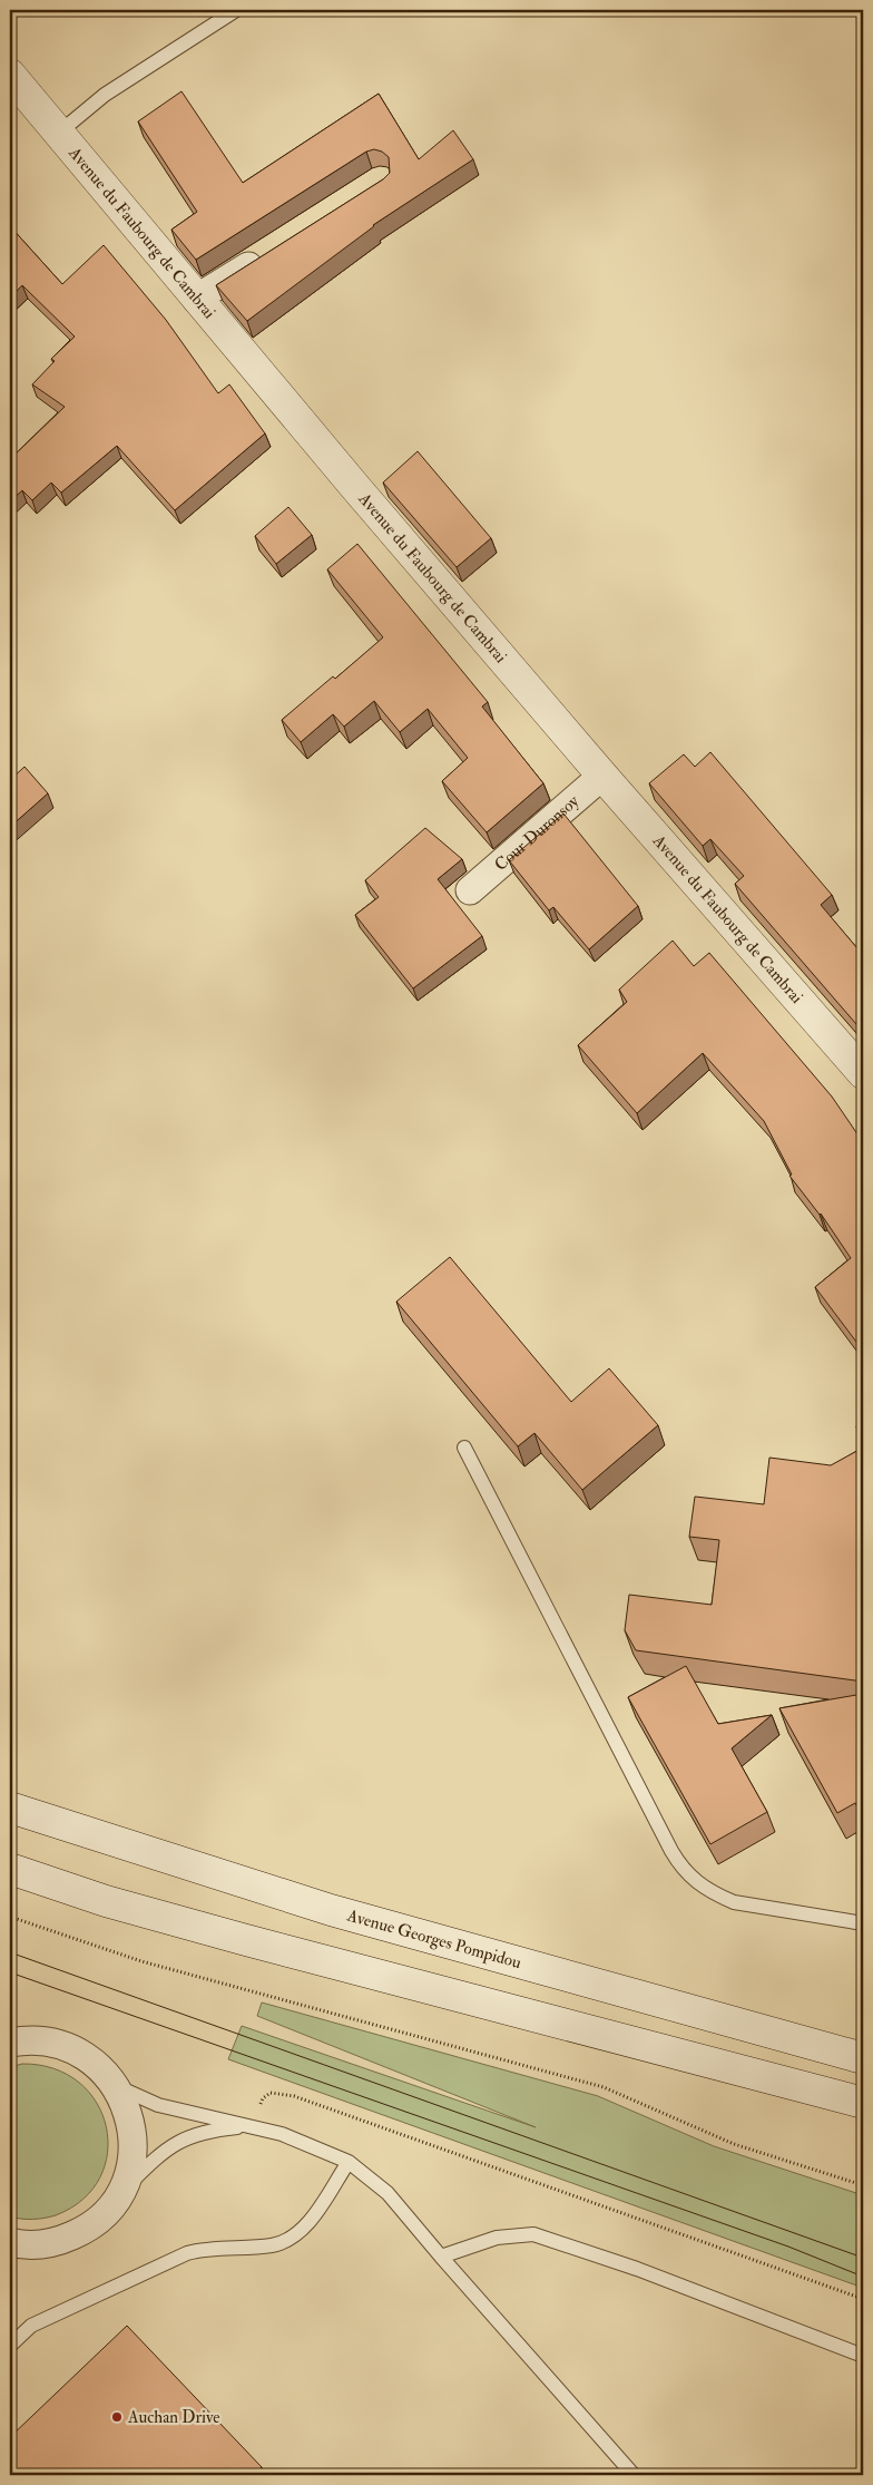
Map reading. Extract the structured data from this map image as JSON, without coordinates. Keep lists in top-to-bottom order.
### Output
{
  "streets": {
    "main road": ["Avenue du Faubourg de Cambrai", "Avenue Georges Pompidou"],
    "street": ["Cour Duronsoy"]
  },
  "crossings": [
    ["Avenue du Faubourg de Cambrai", "Cour Duronsoy"]
  ],
  "places": ["Auchan Drive"]
}
